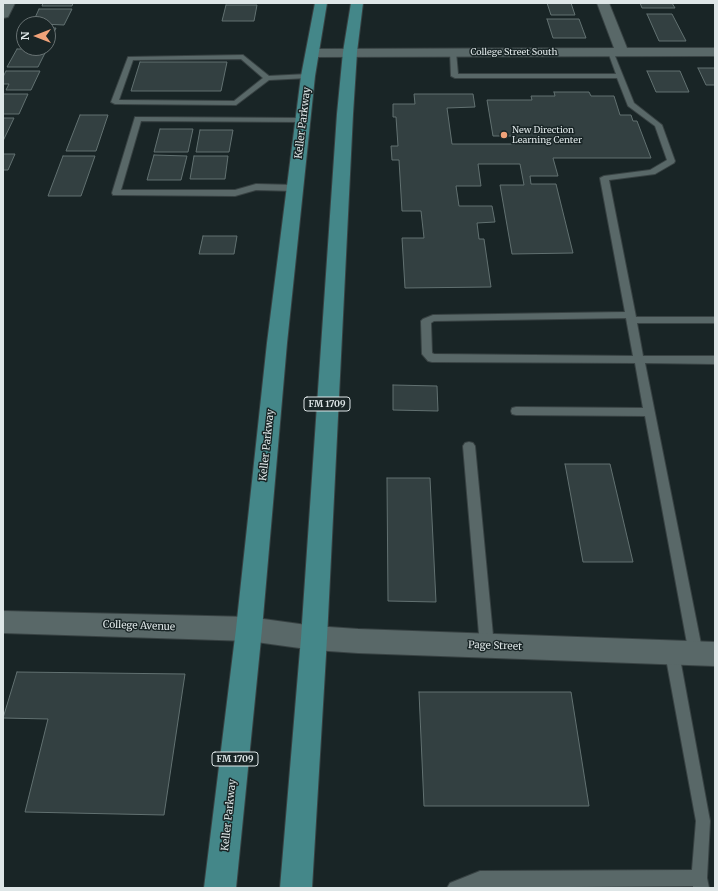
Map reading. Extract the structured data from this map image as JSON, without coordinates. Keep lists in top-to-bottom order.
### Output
{
  "streets": {
    "main road": ["Keller Parkway", "FM 1709"],
    "street": ["College Street South", "College Avenue", "Page Street"]
  },
  "crossings": [
    ["College Street South", "Keller Parkway"],
    ["College Street South", "FM 1709"],
    ["Keller Parkway", "College Avenue"],
    ["Keller Parkway", "Page Street"],
    ["FM 1709", "Page Street"],
    ["College Avenue", "Page Street"]
  ],
  "places": ["New Direction Learning Center"],
  "north": "left"
}
